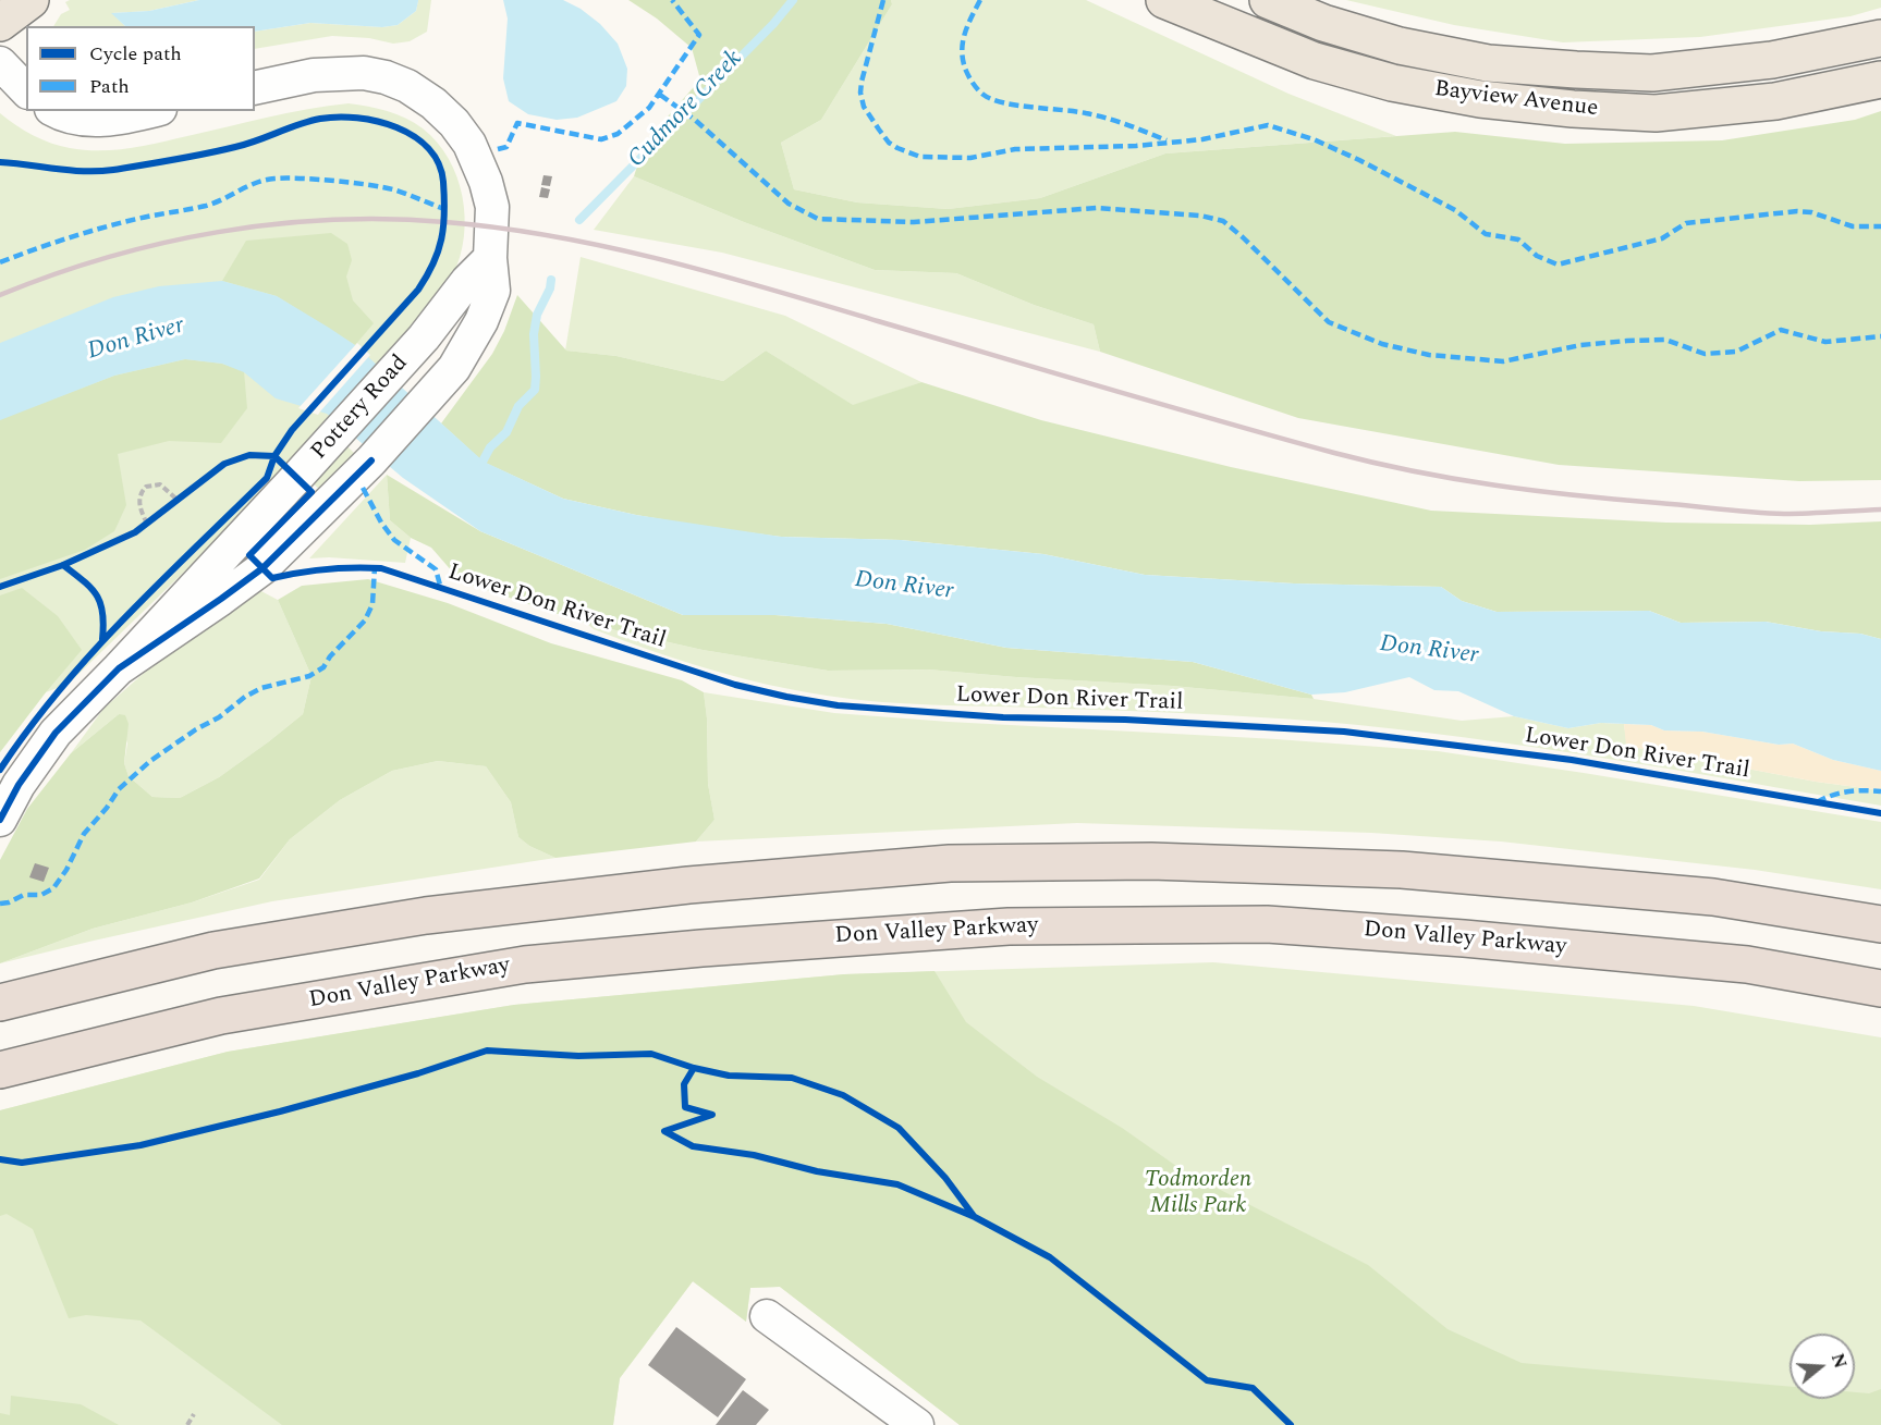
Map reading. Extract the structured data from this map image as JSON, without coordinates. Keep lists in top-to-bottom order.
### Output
{
  "streets": {
    "highway": ["Don Valley Parkway"],
    "main road": ["Bayview Avenue"],
    "street": ["Pottery Road"],
    "cycle path": ["Lower Don River Trail"]
  },
  "water": ["Cudmore Creek", "Don River"],
  "parks": ["Todmorden Mills Park"],
  "legend": ["Cycle path", "Path"],
  "north": "right"
}
